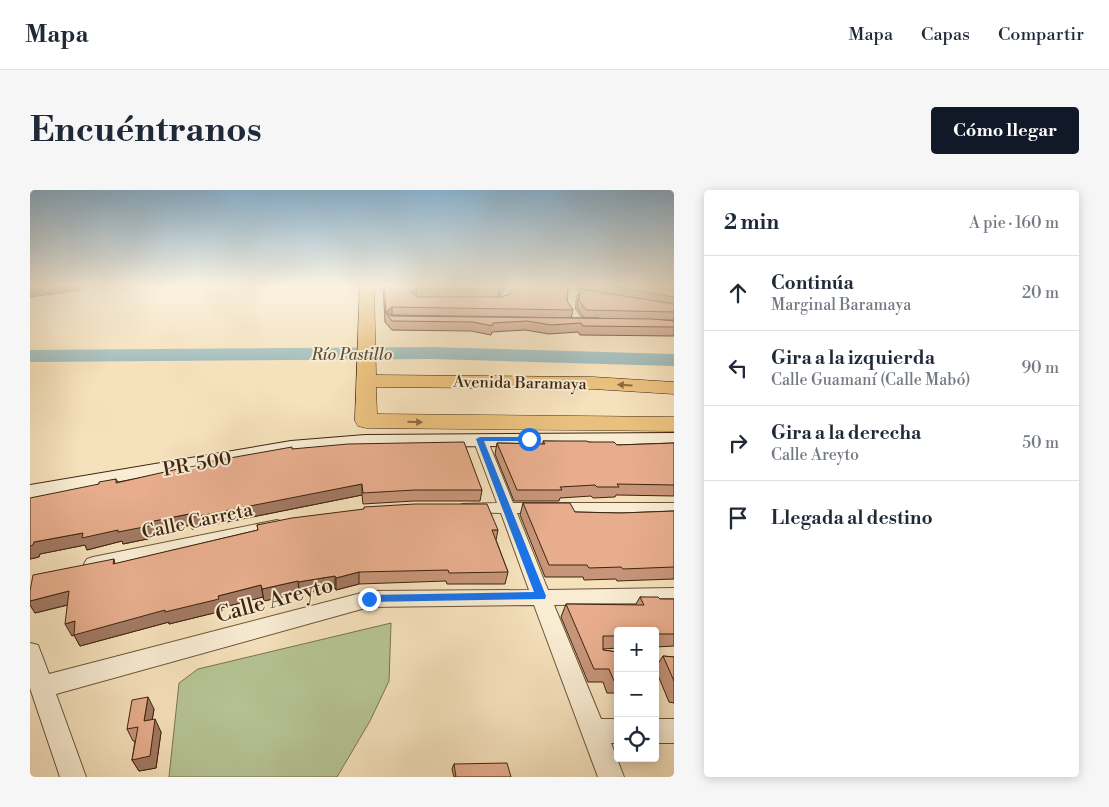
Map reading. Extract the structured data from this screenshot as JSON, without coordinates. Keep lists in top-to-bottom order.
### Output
{
  "streets": {
    "highway": ["Avenida Baramaya"],
    "street": ["PR-500", "Calle Carreta", "Calle Areyto"]
  },
  "water": ["Río Pastillo"],
  "page": {
    "header": "Mapa",
    "nav": ["Mapa", "Capas", "Compartir"],
    "buttons": "Cómo llegar",
    "title": "Encuéntranos",
    "heading": ["2 min", "A pie · 160 m"],
    "list": [
      ["Continúa", "Marginal Baramaya", "20 m"],
      ["Gira a la izquierda", "Calle Guamaní (Calle Mabó)", "90 m"],
      ["Gira a la derecha", "Calle Areyto", "50 m"],
      "Llegada al destino"
    ],
    "map_buttons": ["+", "−"]
  }
}
